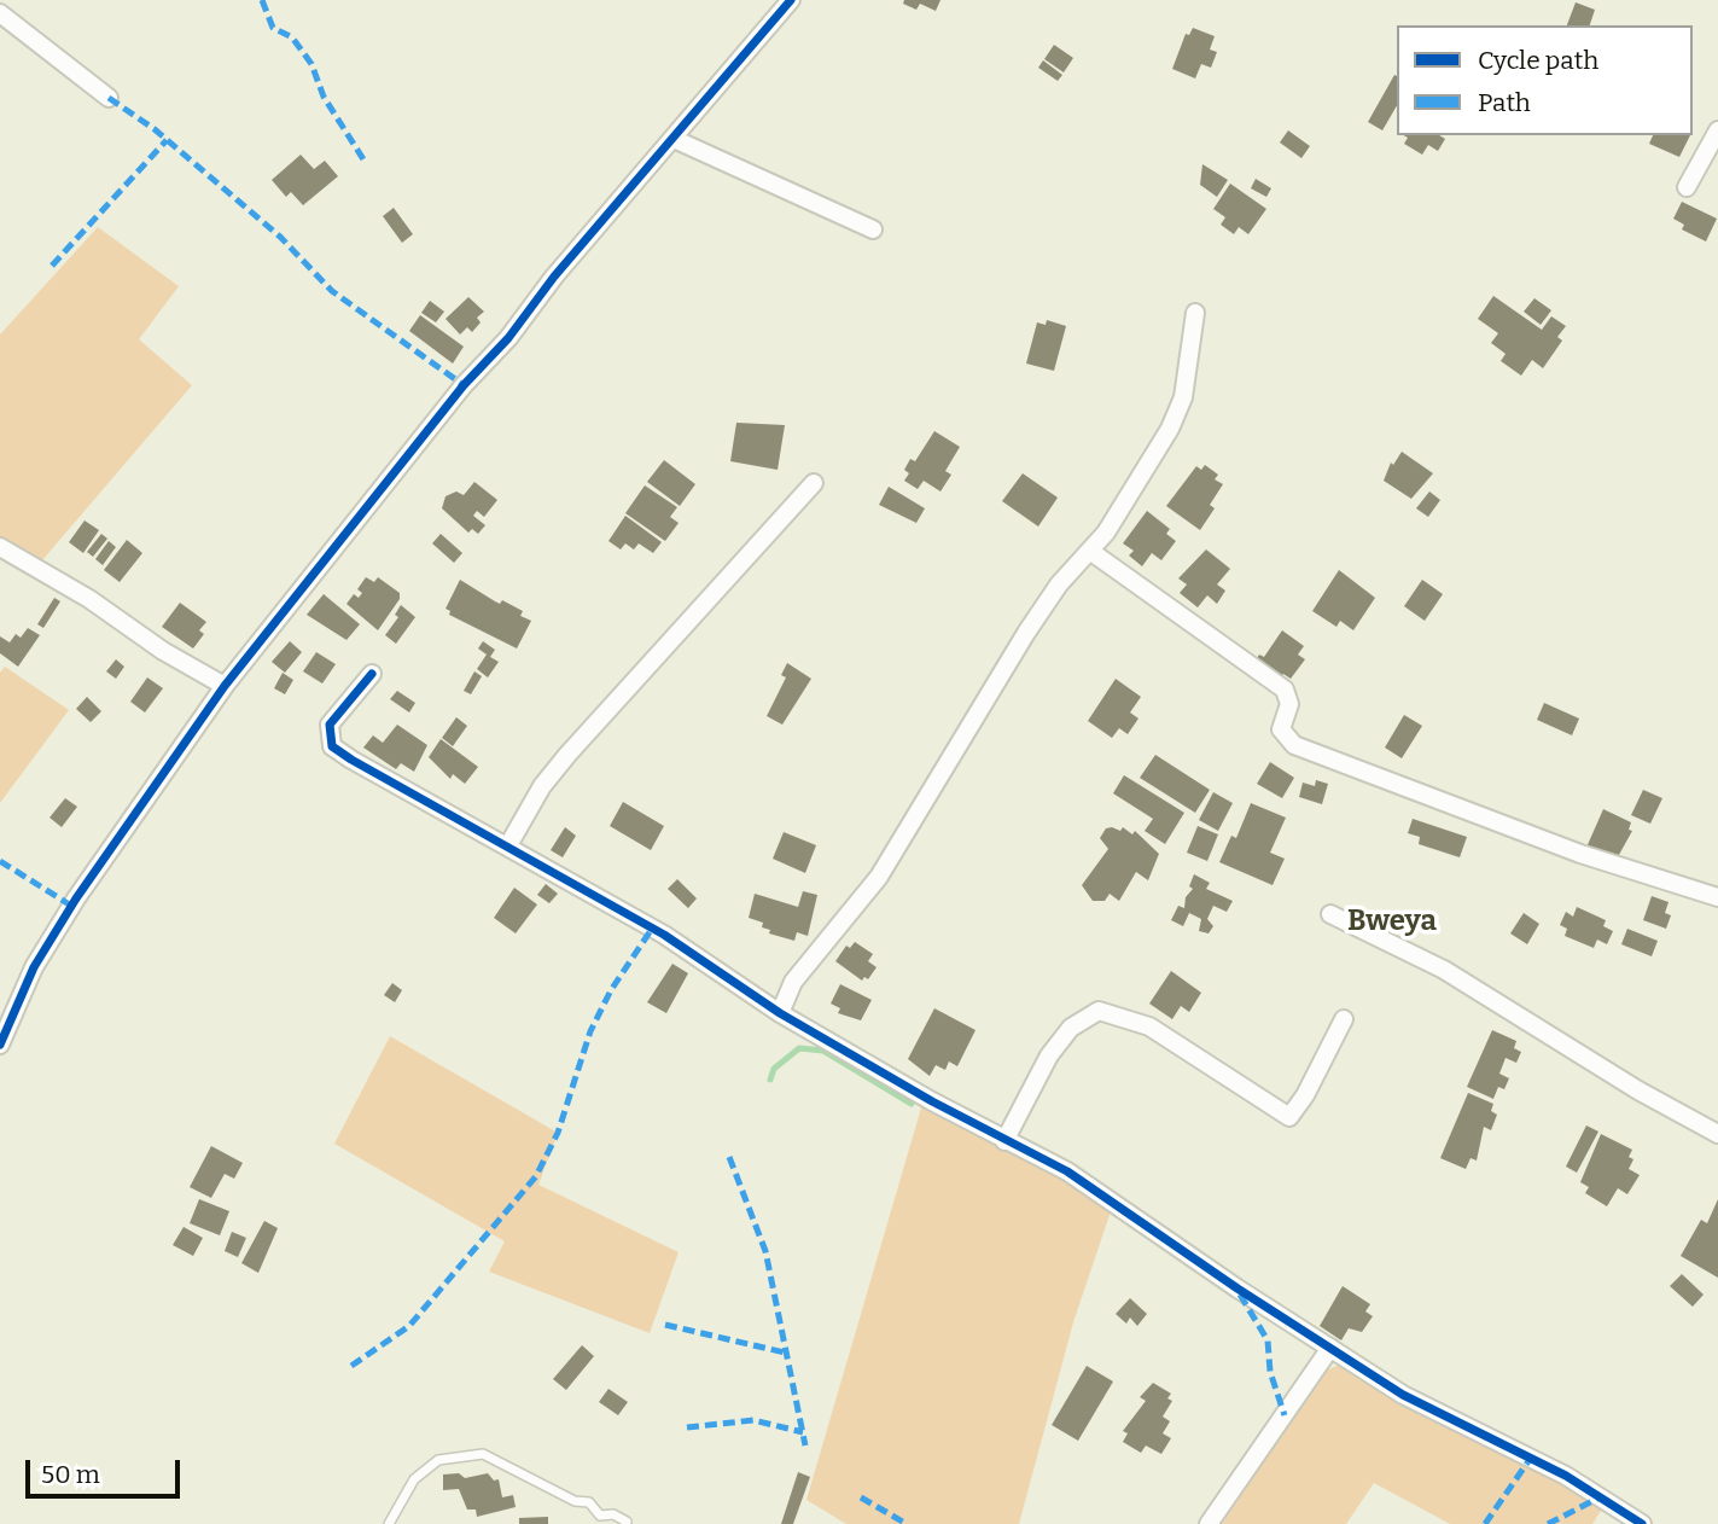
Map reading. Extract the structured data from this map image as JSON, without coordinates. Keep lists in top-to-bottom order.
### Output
{
  "districts": ["Bweya"],
  "legend": ["Cycle path", "Path"],
  "scale_bar": "50 m"
}
